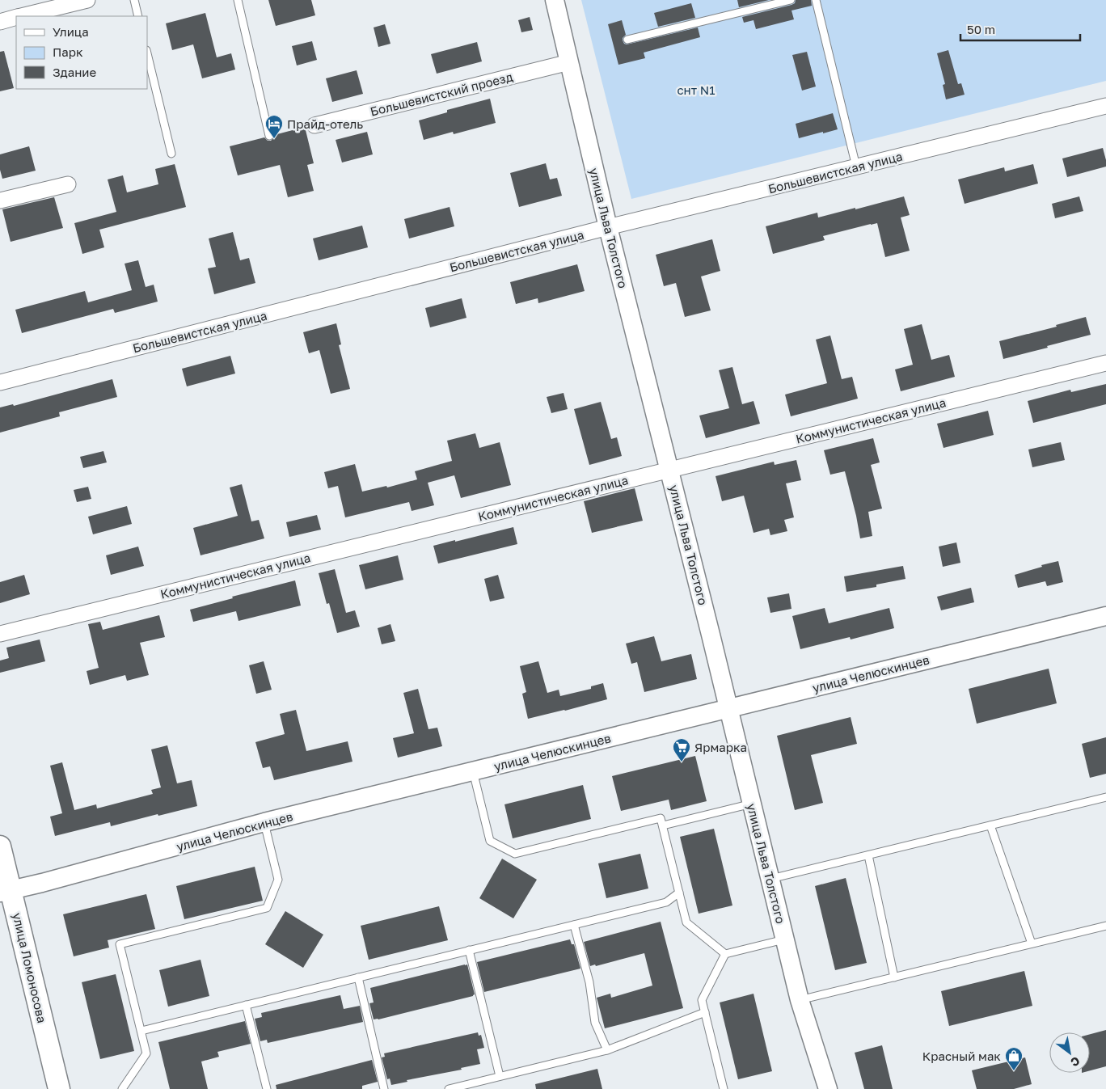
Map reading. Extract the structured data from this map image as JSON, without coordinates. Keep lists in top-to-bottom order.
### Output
{
  "streets": {
    "main road": ["улица Ломоносова"],
    "street": [
      "Большевистский проезд",
      "Большевистская улица",
      "улица Льва Толстого",
      "Коммунистическая улица",
      "улица Челюскинцев"
    ]
  },
  "crossings": [
    ["Большевистский проезд", "улица Льва Толстого"],
    ["Большевистская улица", "улица Льва Толстого"],
    ["улица Льва Толстого", "Коммунистическая улица"],
    ["улица Льва Толстого", "улица Челюскинцев"],
    ["улица Челюскинцев", "улица Ломоносова"]
  ],
  "parks": ["снт N1"],
  "places": {
    "hotel": ["Прайд-отель"],
    "supermarket": ["Ярмарка"],
    "shop": ["Красный мак"]
  },
  "legend": ["Улица", "Парк", "Здание"],
  "scale_bar": "50 m",
  "north": "bottom right"
}
